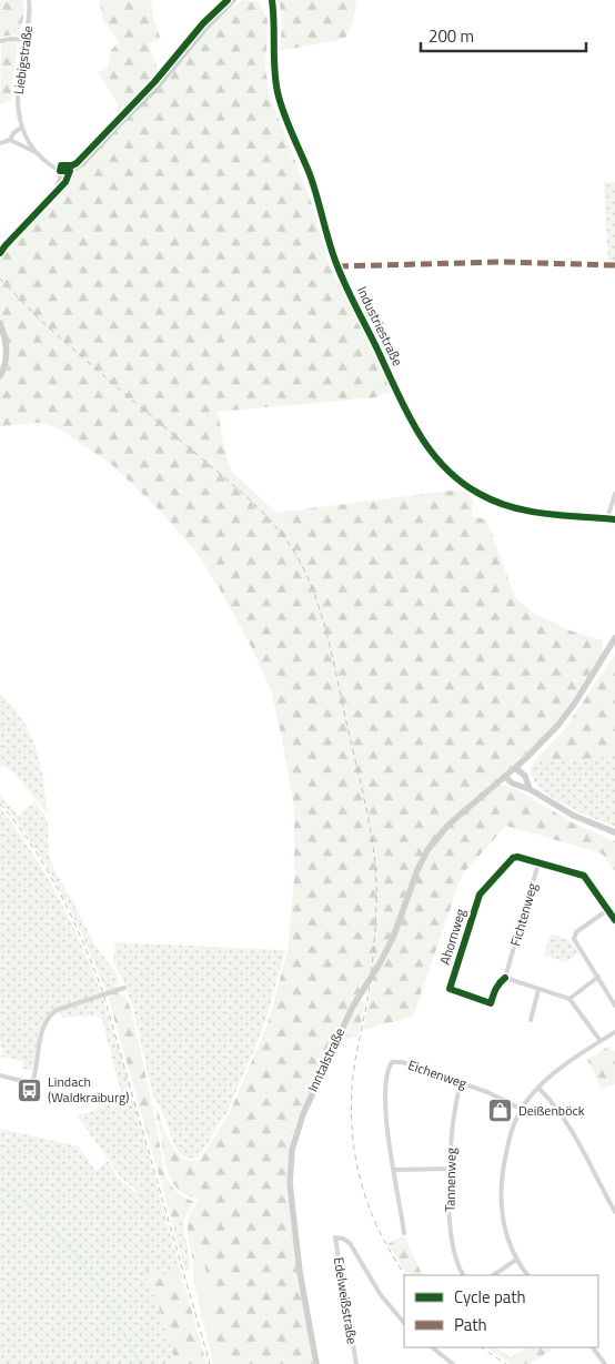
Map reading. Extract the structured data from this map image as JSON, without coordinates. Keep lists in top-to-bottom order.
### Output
{
  "streets": {
    "street": [
      "Liebigstraße",
      "Industriestraße",
      "Fichtenweg",
      "Ahornweg",
      "Inntalstraße",
      "Eichenweg",
      "Tannenweg",
      "Edelweißstraße"
    ]
  },
  "crossings": [
    ["Fichtenweg", "Ahornweg"],
    ["Eichenweg", "Tannenweg"]
  ],
  "places": {
    "bus stop": ["Lindach (Waldkraiburg)"],
    "shop": ["Deißenböck"]
  },
  "legend": ["Cycle path", "Path"],
  "scale_bar": "200 m"
}
